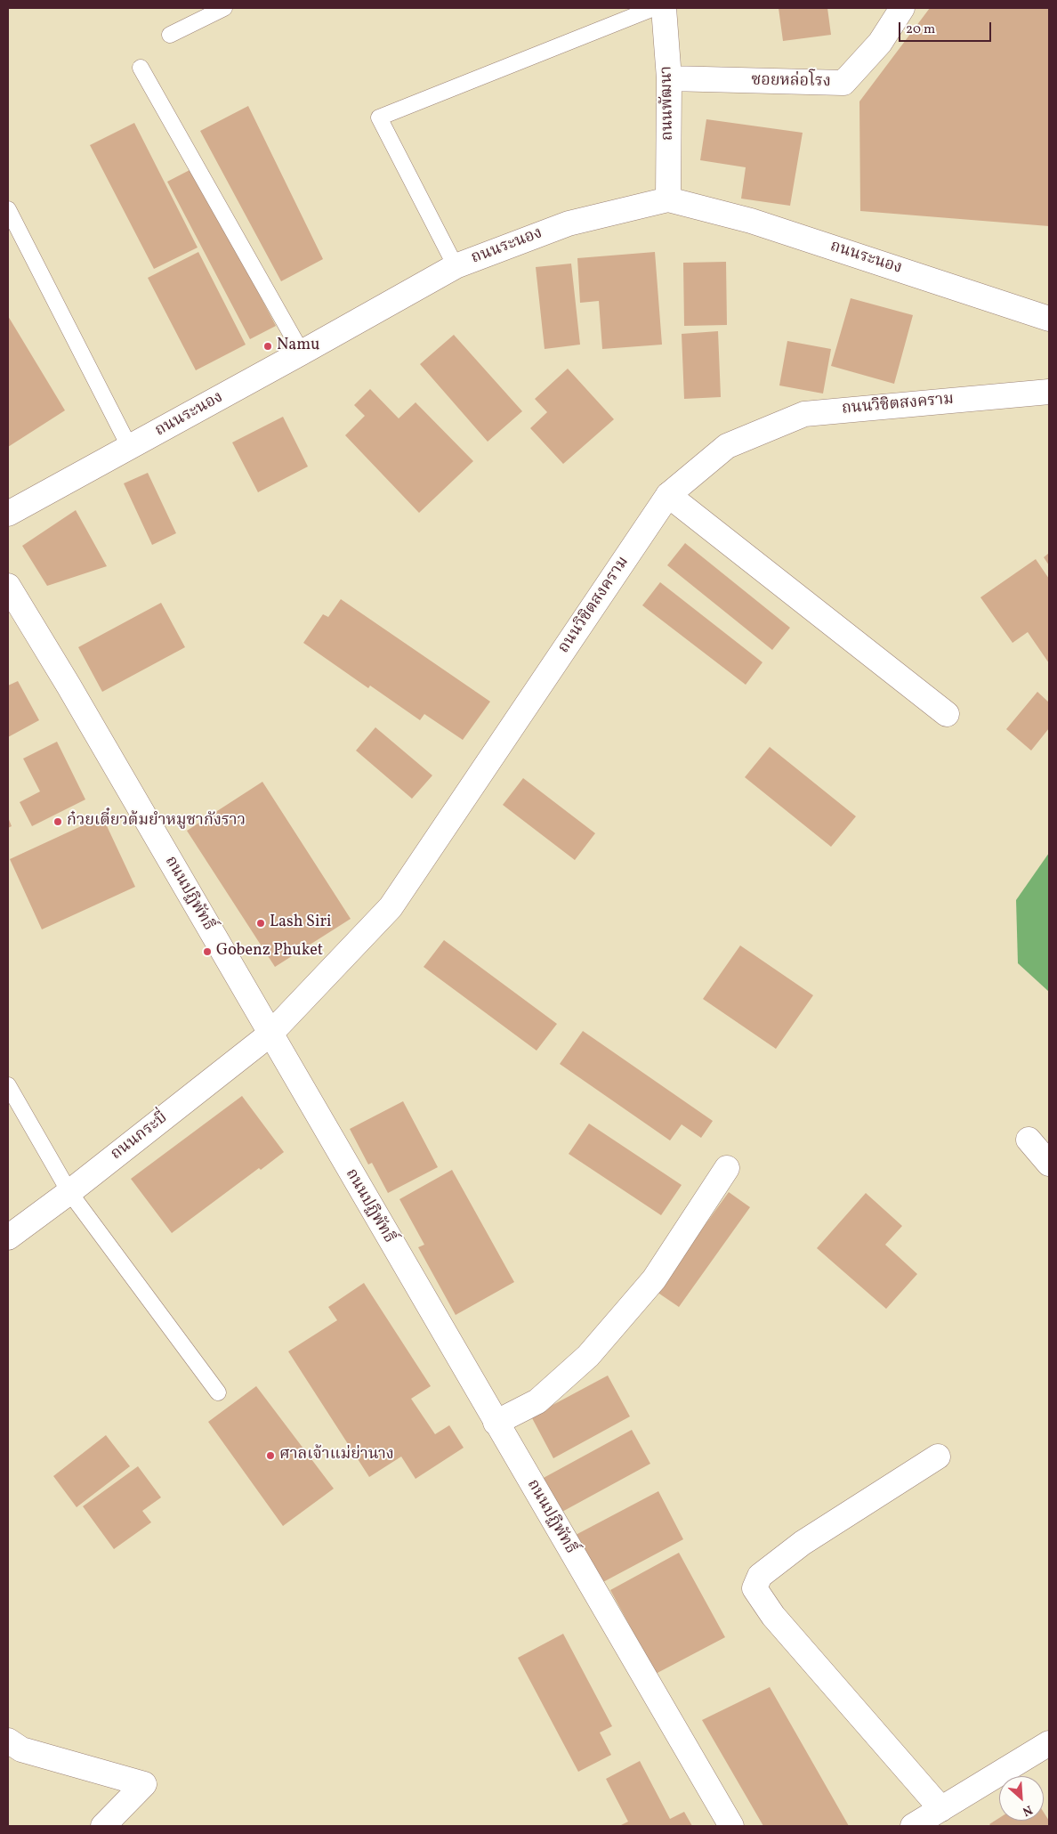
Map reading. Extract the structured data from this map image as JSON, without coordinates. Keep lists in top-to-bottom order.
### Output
{
  "streets": {
    "street": [
      "ซอยหล่อโรง",
      "ถนนพัฒนา",
      "ถนนระนอง",
      "ถนนวิชิตสงคราม",
      "ถนนปฏิพัทธิ์",
      "ถนนกระบี่"
    ]
  },
  "crossings": [
    ["ซอยหล่อโรง", "ถนนพัฒนา"],
    ["ถนนพัฒนา", "ถนนระนอง"],
    ["ถนนวิชิตสงคราม", "ถนนปฏิพัทธิ์"],
    ["ถนนวิชิตสงคราม", "ถนนกระบี่"],
    ["ถนนปฏิพัทธิ์", "ถนนกระบี่"]
  ],
  "places": [
    "Namu",
    "ก๋วยเตี๋ยวต้มยำหมูชากังราว",
    "Lash Siri",
    "Gobenz Phuket",
    "ศาลเจ้าแม่ย่านาง"
  ],
  "scale_bar": "20 m",
  "north": "bottom right"
}
